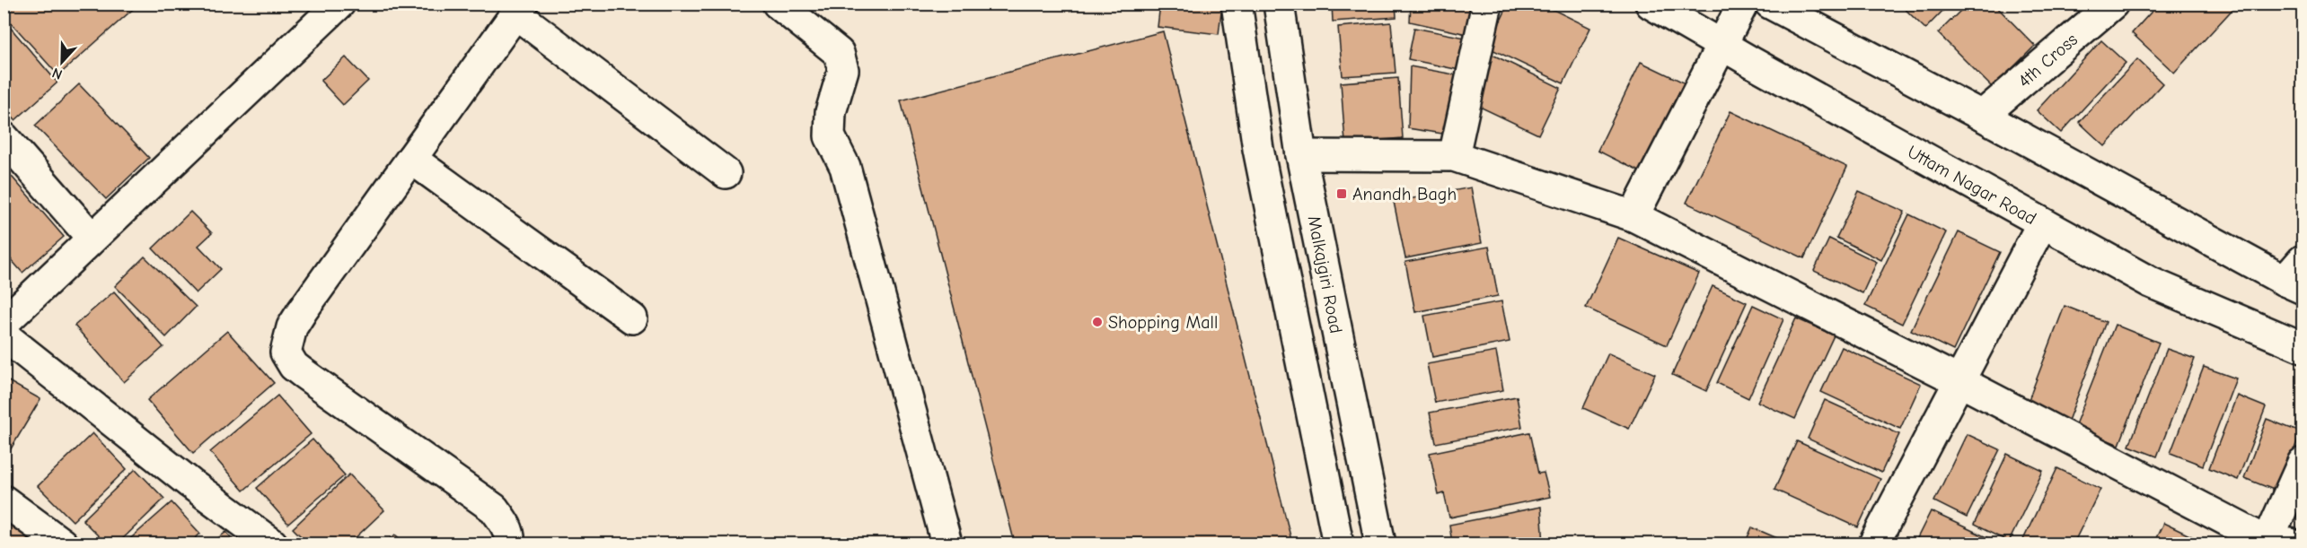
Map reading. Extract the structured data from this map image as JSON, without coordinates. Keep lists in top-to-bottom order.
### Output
{
  "streets": {
    "street": ["4th Cross", "Uttam Nagar Road", "Malkajgiri Road"]
  },
  "places": {
    "transit": ["Anandh Bagh"],
    "other": ["Shopping Mall"]
  },
  "north": "bottom"
}
